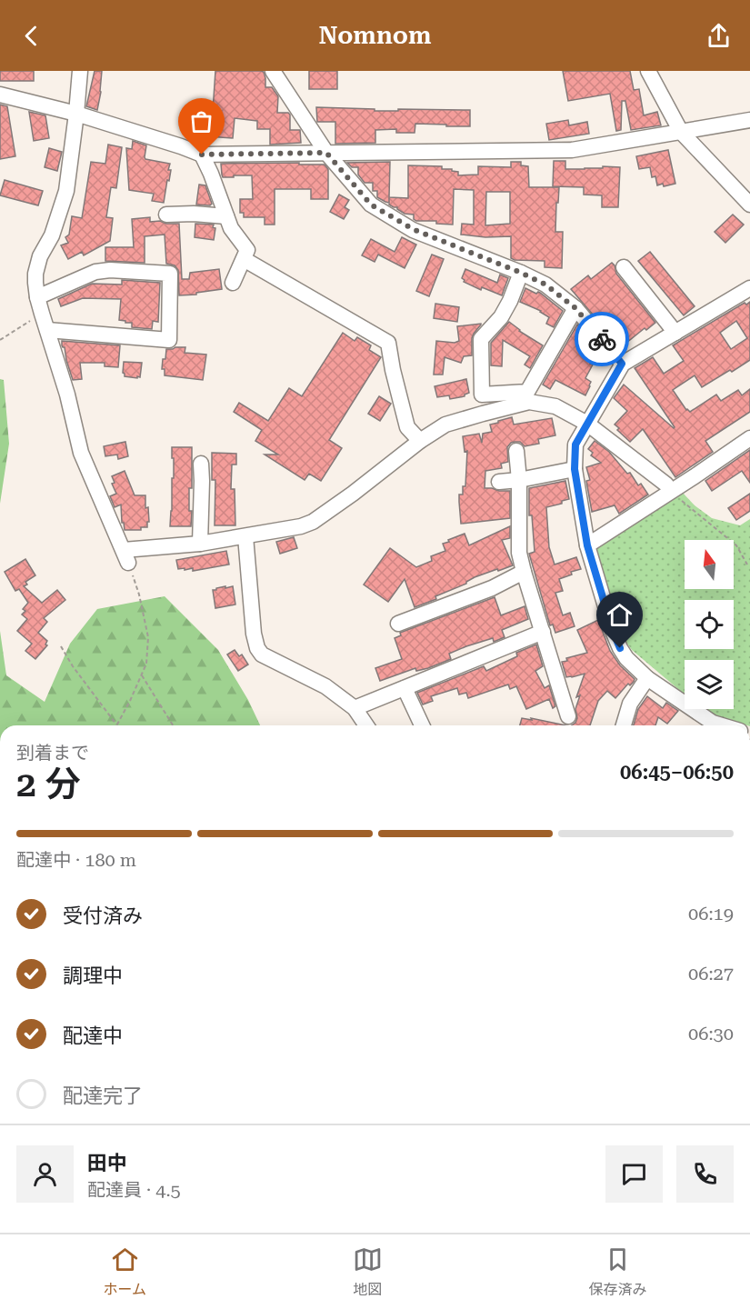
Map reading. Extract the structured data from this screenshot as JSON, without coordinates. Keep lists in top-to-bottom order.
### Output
{
  "north": "top",
  "page": {
    "header": "Nomnom",
    "heading": ["2 分", "到着まで", "06:45–06:50"],
    "panel": ["田中", "配達員 · 4.5"],
    "bar": "配達中 · 180 m",
    "list": [
      ["受付済み", "06:19"],
      ["調理中", "06:27"],
      ["配達中", "06:30"],
      "配達完了"
    ],
    "tabs": ["ホーム", "地図", "保存済み"]
  }
}
